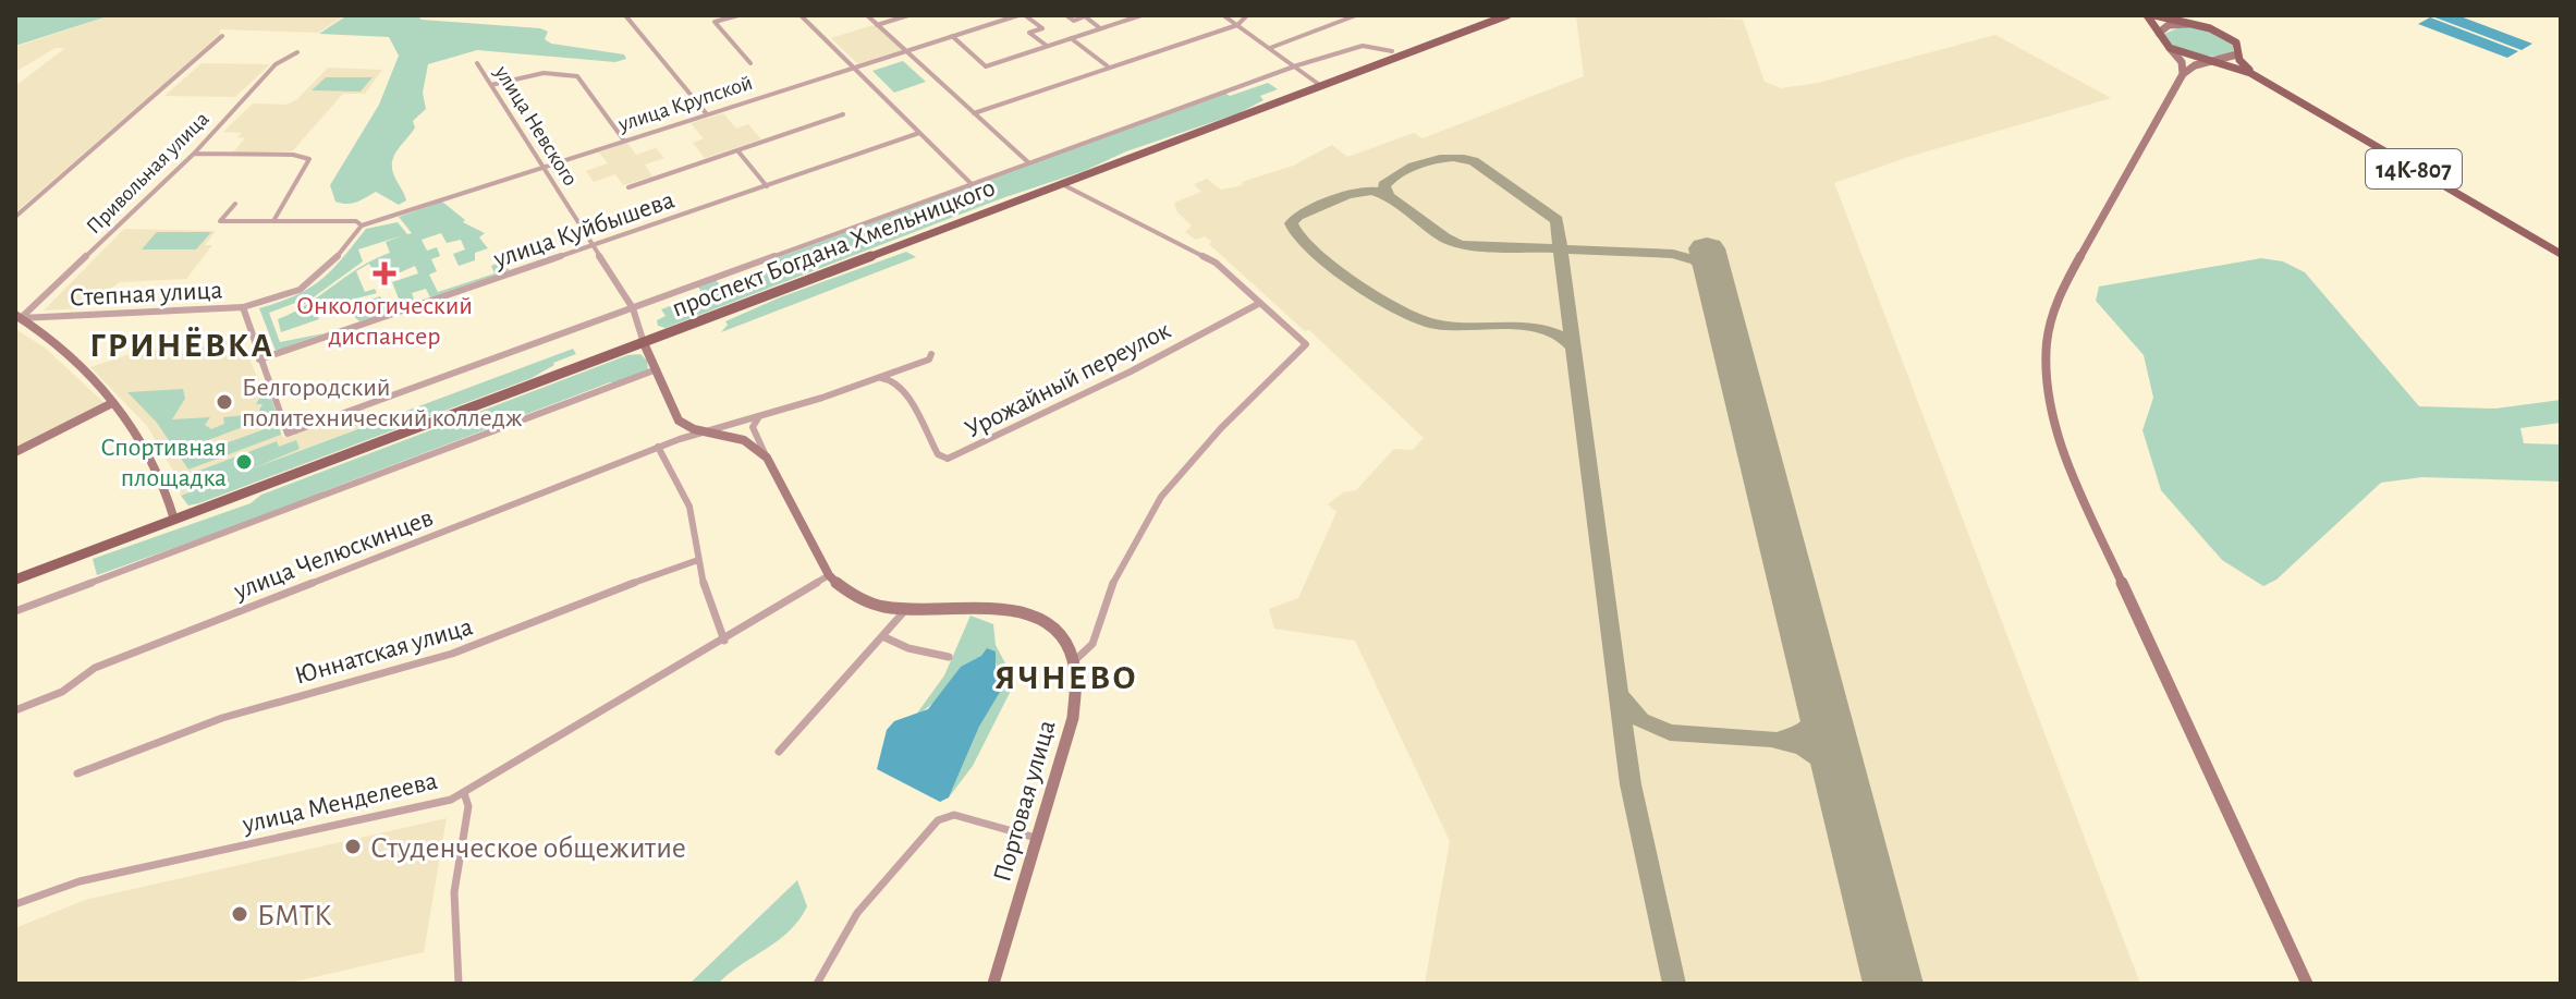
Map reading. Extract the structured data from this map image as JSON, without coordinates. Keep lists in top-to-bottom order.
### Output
{
  "streets": {
    "main road": ["14К-807", "проспект Богдана Хмельницкого", "Портовая улица"],
    "street": [
      "улица Крупской",
      "улица Невского",
      "Привольная улица",
      "улица Куйбышева",
      "Степная улица",
      "Урожайный переулок",
      "улица Челюскинцев",
      "Юннатская улица",
      "улица Менделеева"
    ]
  },
  "crossings": [
    ["улица Крупской", "улица Невского"],
    ["улица Невского", "улица Куйбышева"],
    ["улица Невского", "проспект Богдана Хмельницкого"],
    ["улица Невского", "Степная улица"],
    ["Привольная улица", "Степная улица"],
    ["улица Куйбышева", "Степная улица"]
  ],
  "districts": ["ГРИНЁВКА", "ЯЧНЕВО"],
  "places": {
    "health": ["Онкологический диспансер"],
    "other": [
      "Белгородский политехнический колледж",
      "Спортивная площадка",
      "Студенческое общежитие",
      "БМТК"
    ]
  }
}
